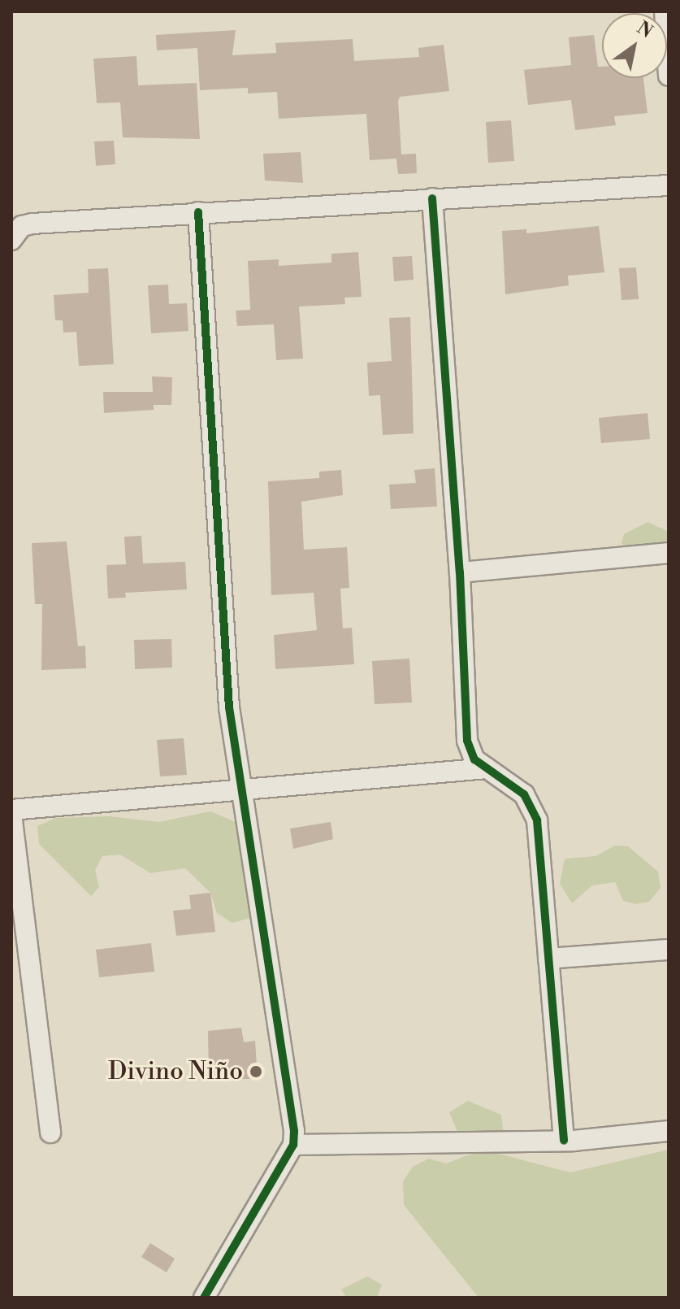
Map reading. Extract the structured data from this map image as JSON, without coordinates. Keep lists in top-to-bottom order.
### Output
{
  "places": ["Divino Niño"],
  "north": "top right"
}
